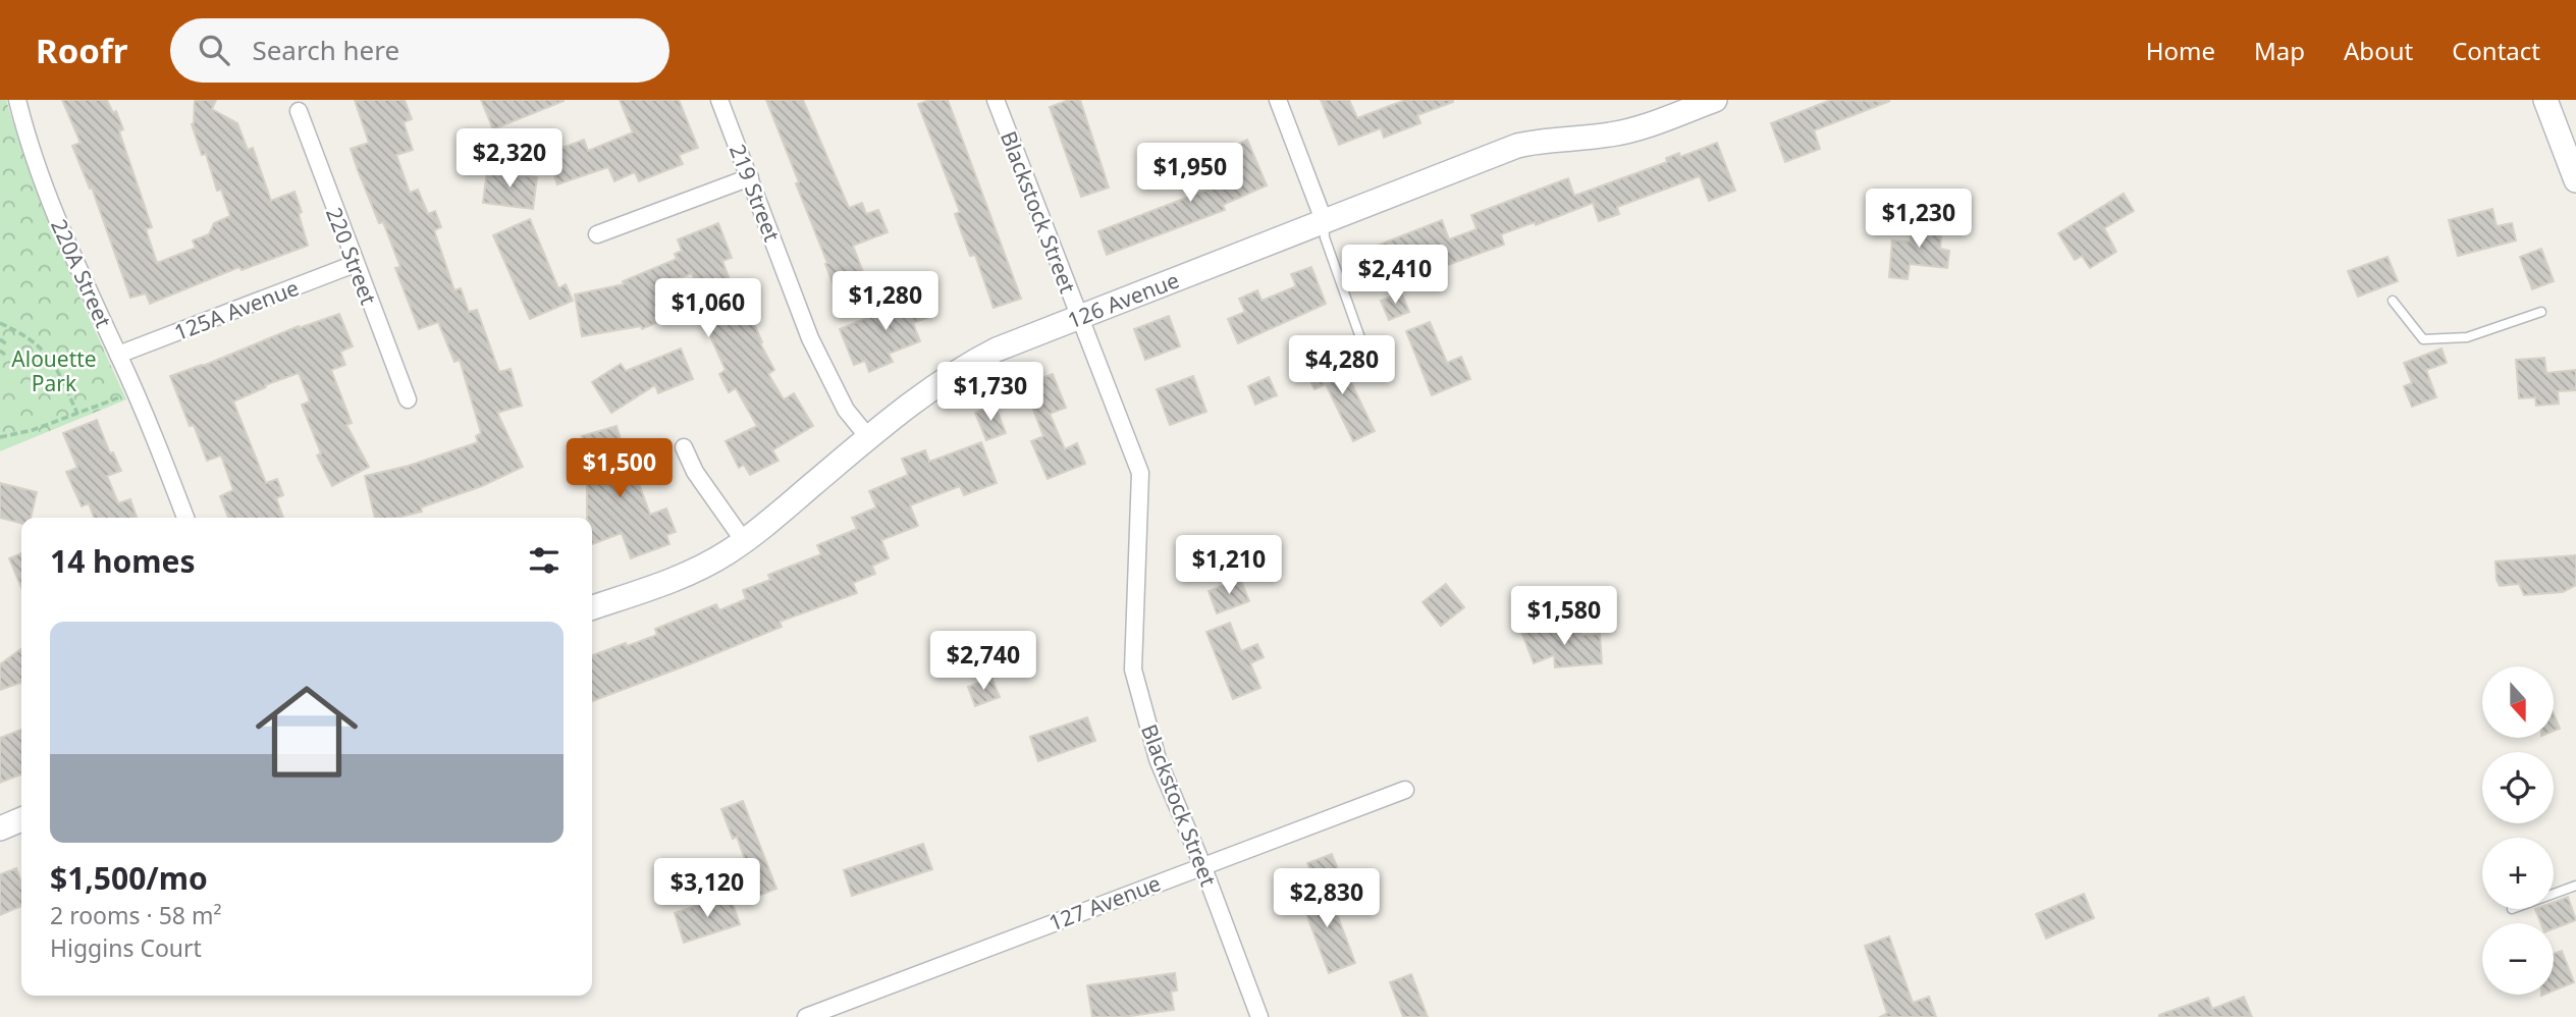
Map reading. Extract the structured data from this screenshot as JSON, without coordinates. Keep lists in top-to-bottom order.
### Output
{
  "streets": {
    "street": [
      "219 Street",
      "Blackstock Street",
      "220 Street",
      "220A Street",
      "126 Avenue",
      "125A Avenue",
      "127 Avenue"
    ]
  },
  "crossings": [
    ["219 Street", "126 Avenue"],
    ["Blackstock Street", "126 Avenue"],
    ["Blackstock Street", "127 Avenue"],
    ["220 Street", "125A Avenue"],
    ["220A Street", "125A Avenue"]
  ],
  "parks": ["Alouette Park"],
  "north": "bottom",
  "page": {
    "header": "Roofr",
    "search": "Search here",
    "nav": [
      "Home",
      "Map",
      "About",
      "Contact"
    ],
    "price": [
      "$2,320",
      "$1,950",
      "$1,230",
      "$2,410",
      "$1,280",
      "$1,060",
      "$4,280",
      "$1,730",
      "$1,500",
      "$1,210",
      "$1,580",
      "$2,740",
      "$3,120",
      "$2,830"
    ],
    "heading": "14 homes",
    "list": [
      {
        "name": "$1,500/mo",
        "note": "2 rooms · 58 m² · Higgins Court"
      }
    ],
    "map_buttons": ["+", "−"]
  }
}
